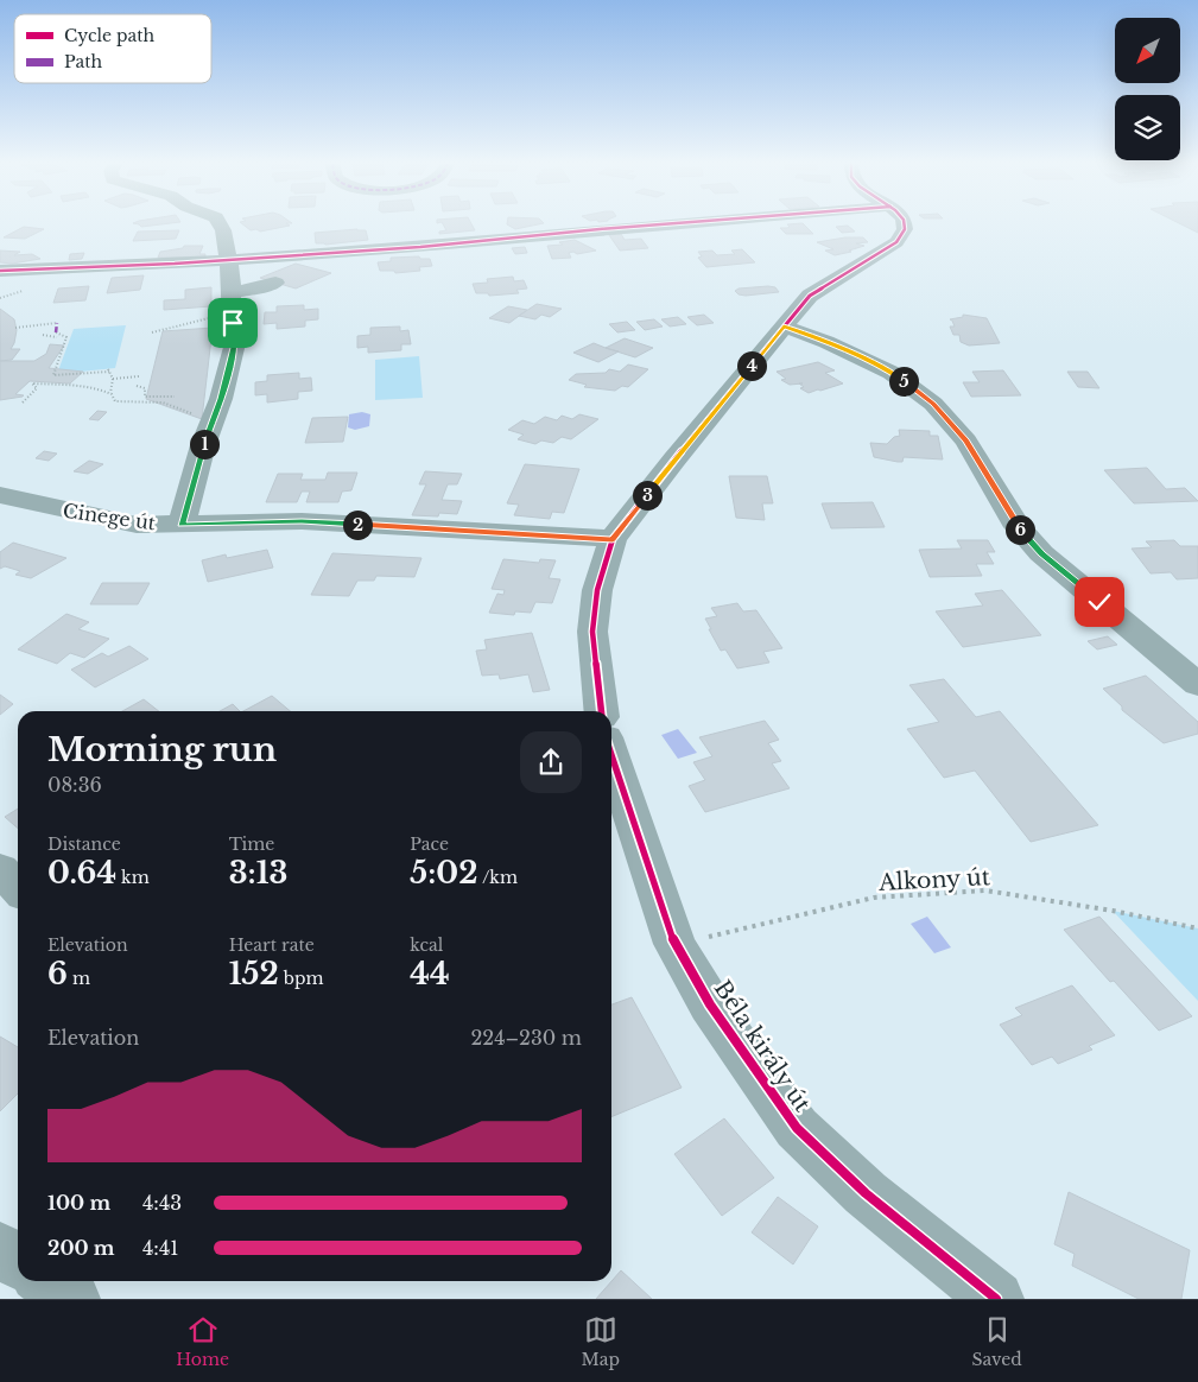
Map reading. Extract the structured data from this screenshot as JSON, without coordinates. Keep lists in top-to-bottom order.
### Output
{
  "streets": {
    "street": ["Cinege út", "Béla király út"],
    "path": ["Alkony út"]
  },
  "crossings": [
    ["Alkony út", "Béla király út"]
  ],
  "legend": ["Cycle path", "Path"],
  "north": "bottom left",
  "page": {
    "pins": [
      "4",
      "5",
      "1",
      "3",
      "2",
      "6"
    ],
    "heading": ["Morning run", "08:36"],
    "stats": [
      ["Distance", "0.64 km"],
      ["Time", "3:13"],
      ["Pace", "5:02 /km"],
      ["Elevation", "6 m"],
      ["Heart rate", "152 bpm"],
      ["kcal", "44"]
    ],
    "chart": ["Elevation", "224–230 m"],
    "list": [
      {
        "name": "100 m",
        "note": "4:43"
      },
      {
        "name": "200 m",
        "note": "4:41"
      }
    ],
    "tabs": ["Home", "Map", "Saved"]
  }
}
